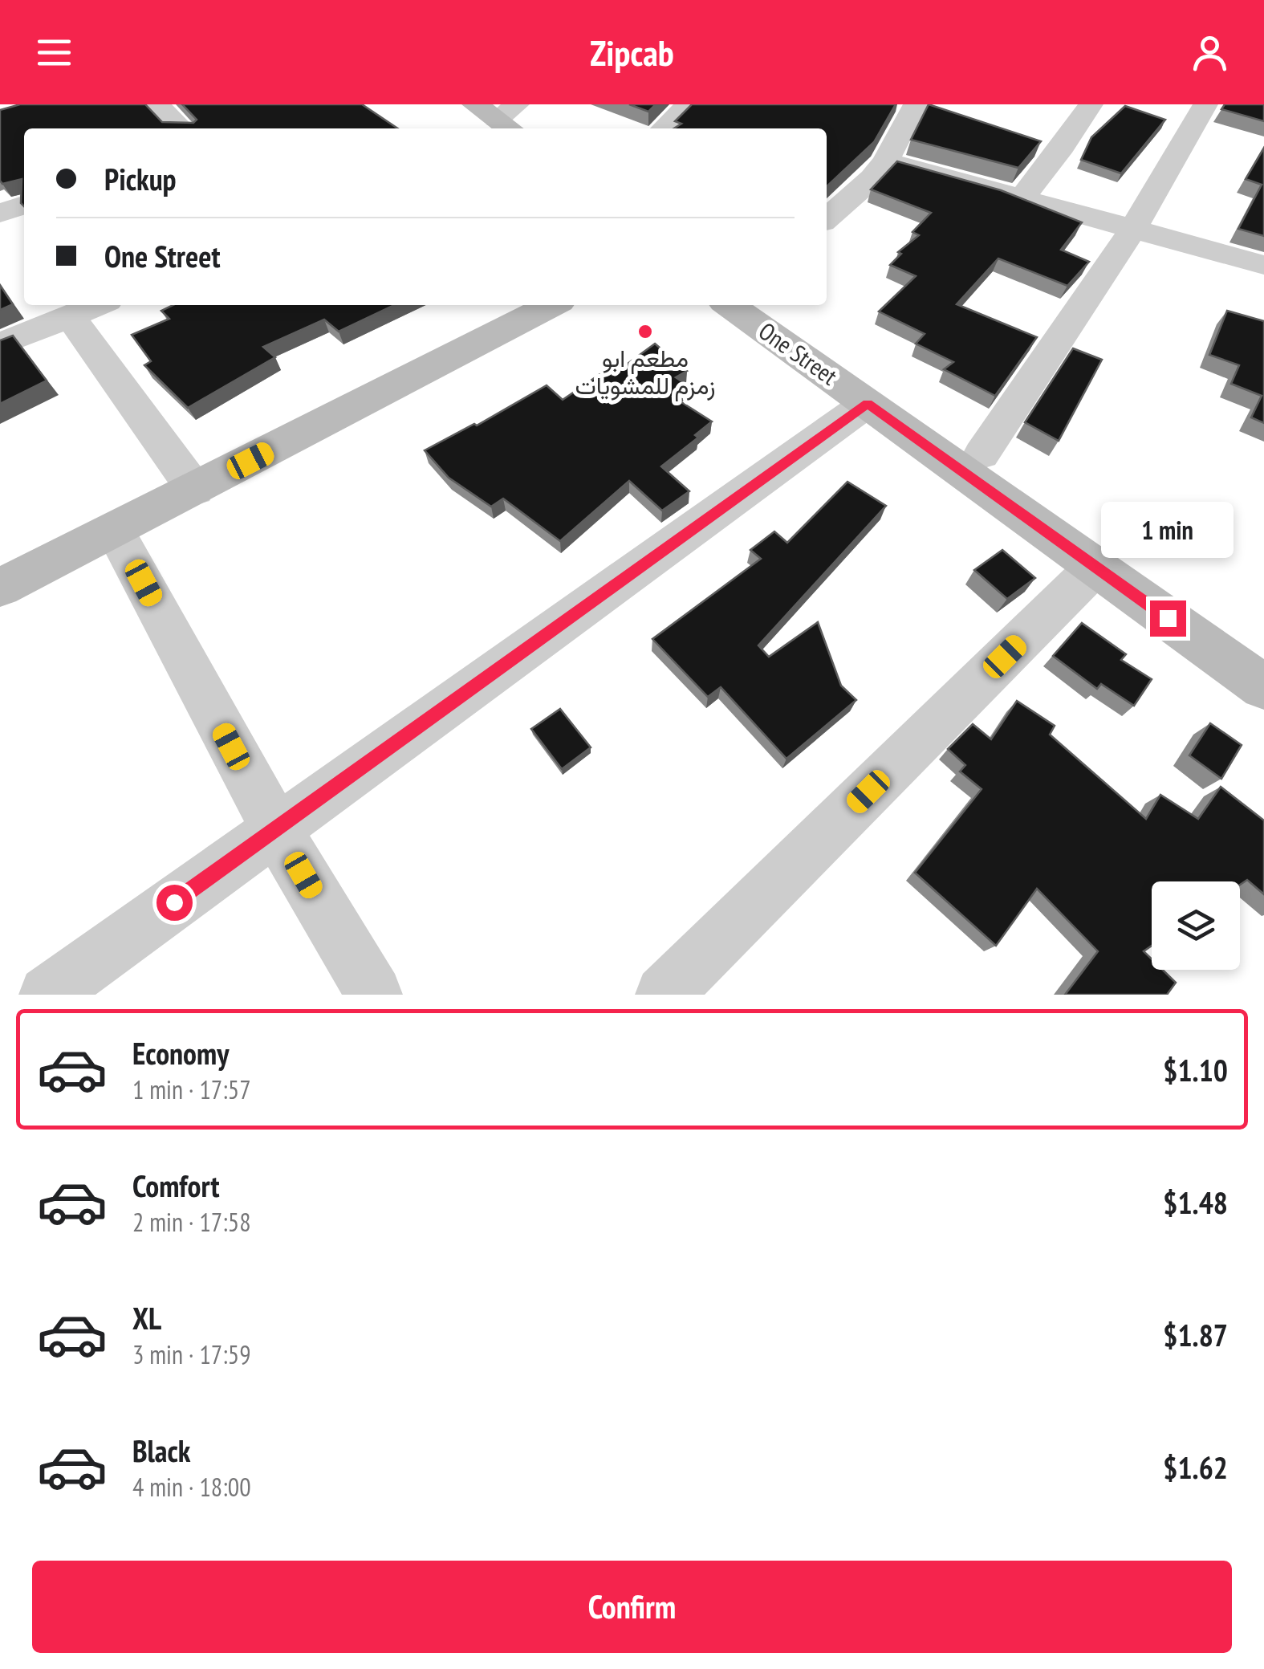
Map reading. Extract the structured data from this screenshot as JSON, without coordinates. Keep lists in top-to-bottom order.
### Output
{
  "streets": {
    "street": ["One Street"]
  },
  "places": ["مطعم ابو زمزم للمشويات"],
  "page": {
    "header": "Zipcab",
    "banner": ["Pickup", "One Street"],
    "bubble": "1 min",
    "list": [
      {
        "name": "Economy",
        "note": "1 min · 17:57",
        "value": "$1.10"
      },
      {
        "name": "Comfort",
        "note": "2 min · 17:58",
        "value": "$1.48"
      },
      {
        "name": "XL",
        "note": "3 min · 17:59",
        "value": "$1.87"
      },
      {
        "name": "Black",
        "note": "4 min · 18:00",
        "value": "$1.62"
      }
    ],
    "buttons": "Confirm"
  }
}
